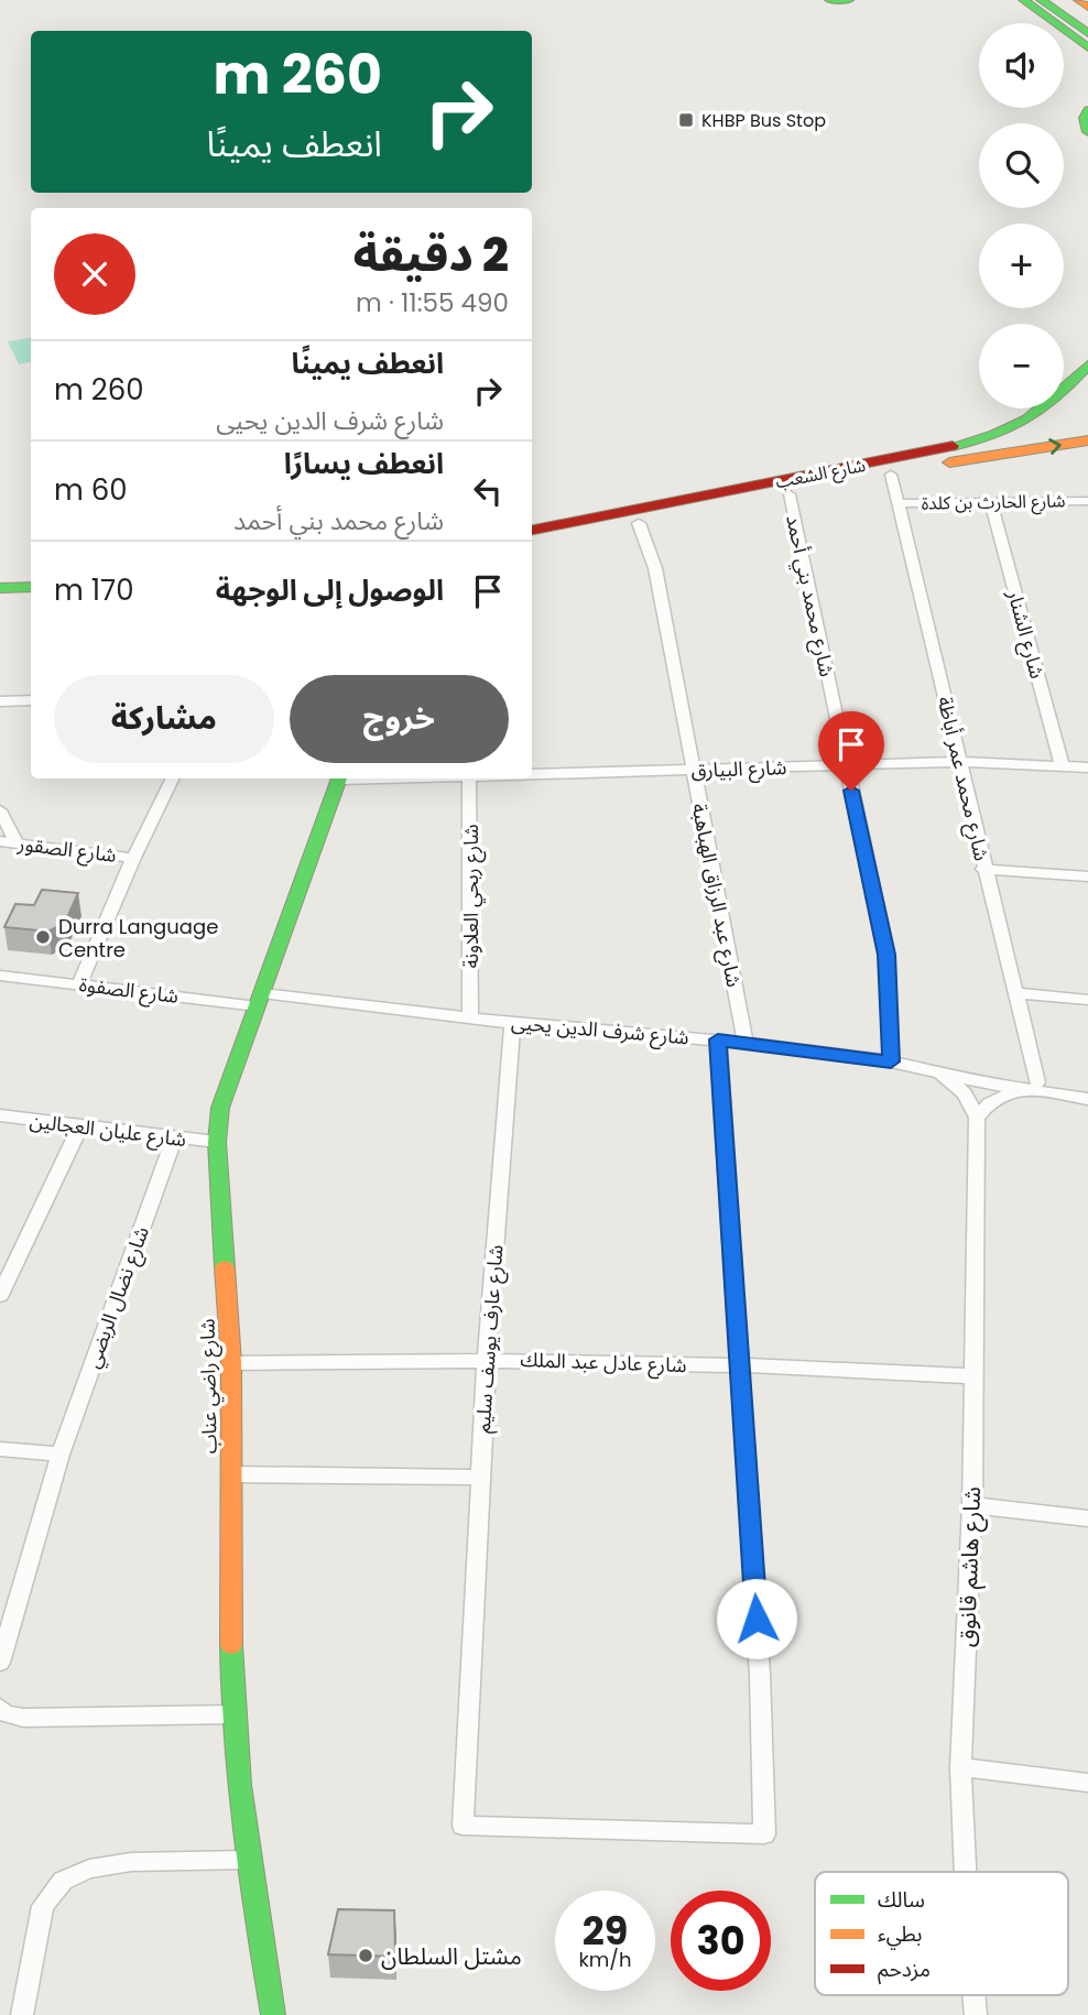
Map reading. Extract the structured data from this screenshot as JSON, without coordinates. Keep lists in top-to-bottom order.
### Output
{
  "streets": {
    "main road": ["شارع الشعب", "شارع راضي عناب"],
    "street": [
      "شارع الحارث بن كلدة",
      "شارع محمد بني أحمد",
      "شارع الشنار",
      "شارع البيارق",
      "شارع محمد عمر أباظة",
      "شارع الصقور",
      "شارع عبد الرزاق الهباهبة",
      "شارع ربحي العلاونة",
      "شارع الصفوة",
      "شارع شرف الدين يحيى",
      "شارع عليان العجالين",
      "شارع نضال الربضي",
      "شارع عارف يوسف سليم",
      "شارع عادل عبد الملك",
      "شارع هاشم قانوق"
    ]
  },
  "crossings": [
    ["شارع الشعب", "شارع محمد بني أحمد"],
    ["شارع الشعب", "شارع محمد عمر أباظة"],
    ["شارع الشعب", "شارع عبد الرزاق الهباهبة"],
    ["شارع الحارث بن كلدة", "شارع الشنار"],
    ["شارع الحارث بن كلدة", "شارع محمد عمر أباظة"],
    ["شارع محمد بني أحمد", "شارع البيارق"],
    ["شارع محمد بني أحمد", "شارع شرف الدين يحيى"],
    ["شارع الشنار", "شارع البيارق"],
    ["شارع البيارق", "شارع محمد عمر أباظة"],
    ["شارع البيارق", "شارع عبد الرزاق الهباهبة"],
    ["شارع محمد عمر أباظة", "شارع شرف الدين يحيى"],
    ["شارع عبد الرزاق الهباهبة", "شارع شرف الدين يحيى"],
    ["شارع ربحي العلاونة", "شارع شرف الدين يحيى"],
    ["شارع الصفوة", "شارع شرف الدين يحيى"],
    ["شارع الصفوة", "شارع راضي عناب"],
    ["شارع شرف الدين يحيى", "شارع عارف يوسف سليم"],
    ["شارع شرف الدين يحيى", "شارع راضي عناب"],
    ["شارع شرف الدين يحيى", "شارع هاشم قانوق"],
    ["شارع عليان العجالين", "شارع نضال الربضي"],
    ["شارع عليان العجالين", "شارع راضي عناب"],
    ["شارع عارف يوسف سليم", "شارع عادل عبد الملك"],
    ["شارع عادل عبد الملك", "شارع راضي عناب"],
    ["شارع عادل عبد الملك", "شارع هاشم قانوق"]
  ],
  "places": {
    "transit": ["KHBP Bus Stop"],
    "other": ["Durra Language Centre", "مشتل السلطان"]
  },
  "legend": ["سالك", "بطيء", "مزدحم"],
  "page": {
    "map_buttons": ["+", "−"],
    "turn": ["260 m", "انعطف يمينًا"],
    "heading": ["2 دقيقة", "490 m · 11:55"],
    "list": [
      {
        "name": "انعطف يمينًا",
        "note": "شارع شرف الدين يحيى",
        "value": "260 m"
      },
      {
        "name": "انعطف يسارًا",
        "note": "شارع محمد بني أحمد",
        "value": "60 m"
      },
      {
        "name": "الوصول إلى الوجهة",
        "value": "170 m"
      }
    ],
    "buttons": ["خروج", "مشاركة"],
    "speed": "29 km/h",
    "limit": "30"
  }
}
